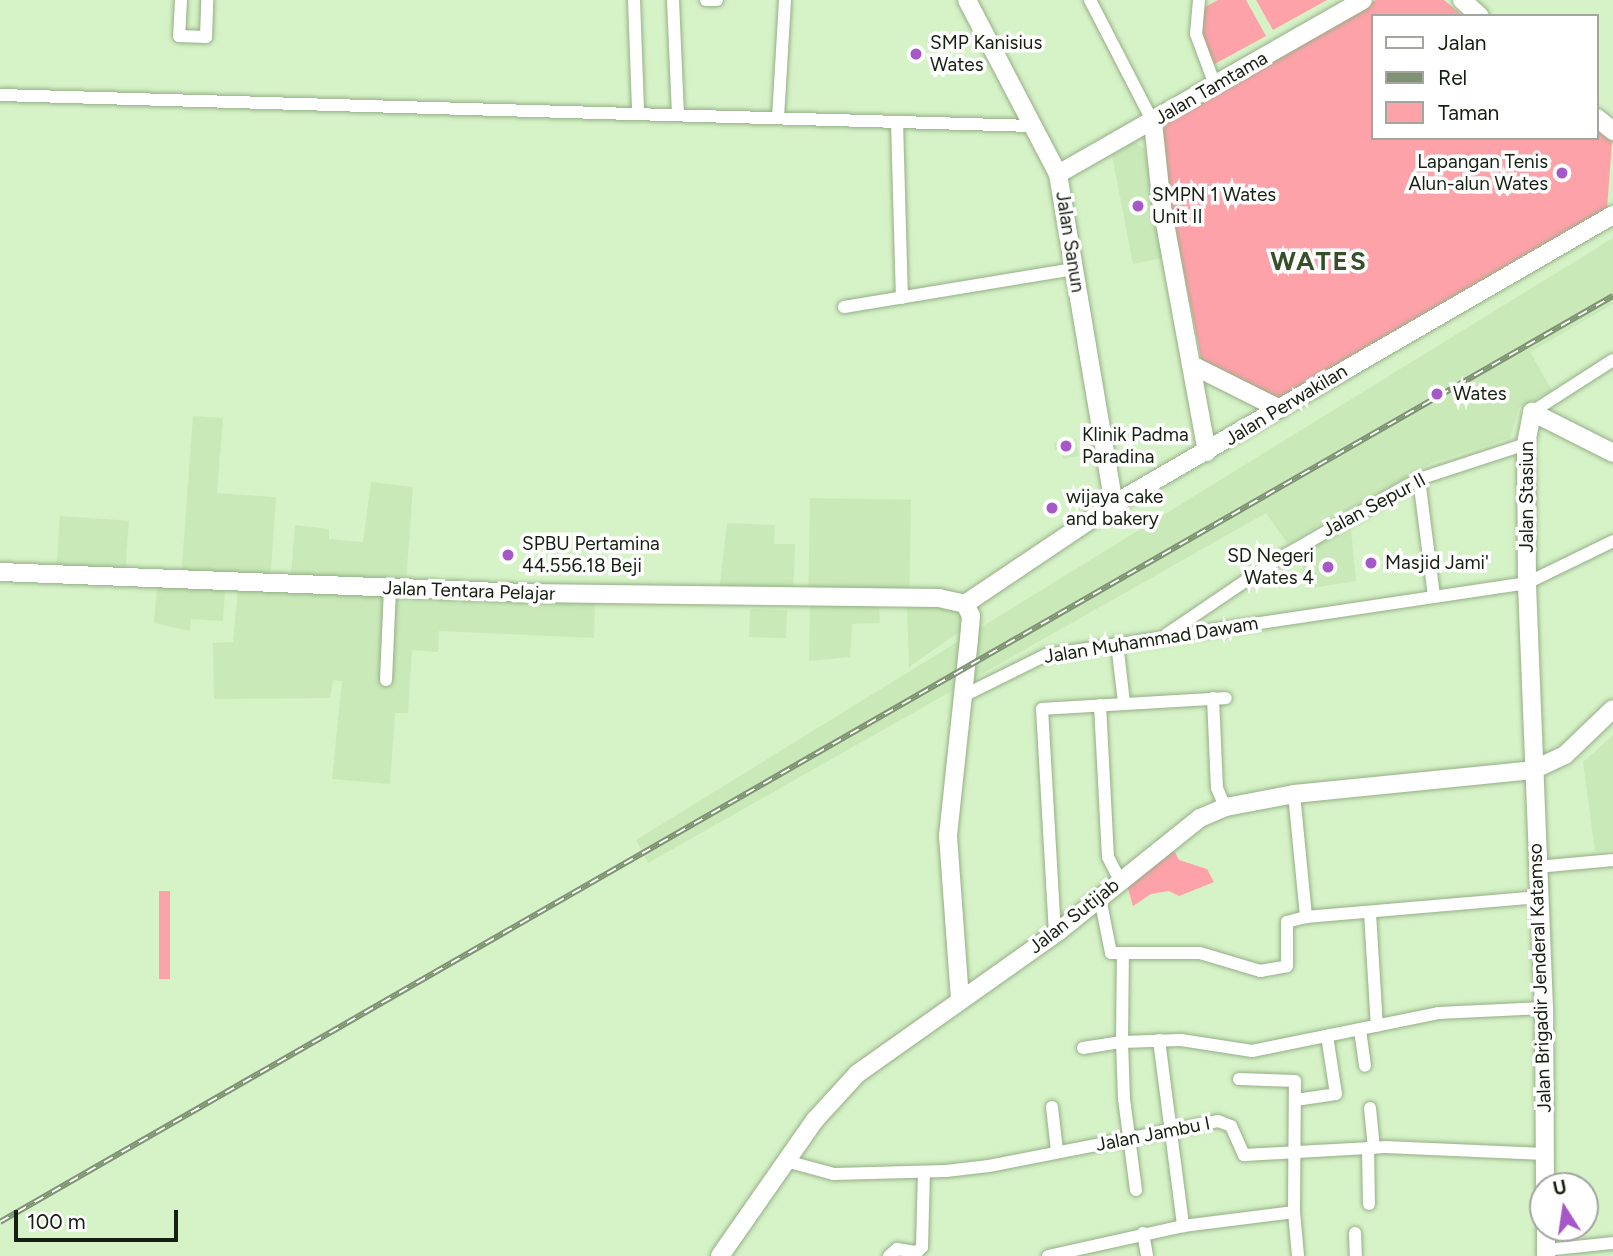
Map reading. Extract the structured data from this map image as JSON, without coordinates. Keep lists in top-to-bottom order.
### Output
{
  "streets": {
    "main road": [
      "Jalan Tamtama",
      "Jalan Sanun",
      "Jalan Perwakilan",
      "Jalan Stasiun",
      "Jalan Tentara Pelajar",
      "Jalan Sutijab",
      "Jalan Brigadir Jenderal Katamso"
    ],
    "street": ["Jalan Sepur II", "Jalan Muhammad Dawam", "Jalan Jambu I"]
  },
  "crossings": [
    ["Jalan Tamtama", "Jalan Sanun"],
    ["Jalan Sanun", "Jalan Perwakilan"],
    ["Jalan Perwakilan", "Jalan Tentara Pelajar"],
    ["Jalan Stasiun", "Jalan Sepur II"],
    ["Jalan Stasiun", "Jalan Muhammad Dawam"],
    ["Jalan Stasiun", "Jalan Sutijab"],
    ["Jalan Stasiun", "Jalan Brigadir Jenderal Katamso"],
    ["Jalan Sepur II", "Jalan Muhammad Dawam"],
    ["Jalan Sutijab", "Jalan Brigadir Jenderal Katamso"],
    ["Jalan Sutijab", "Jalan Jambu I"],
    ["Jalan Brigadir Jenderal Katamso", "Jalan Jambu I"]
  ],
  "districts": ["WATES"],
  "places": [
    "SMP Kanisius Wates",
    "Lapangan Tenis Alun-alun Wates",
    "SMPN 1 Wates Unit II",
    "Wates",
    "Klinik Padma Paradina",
    "wijaya cake and bakery",
    "SPBU Pertamina 44.556.18 Beji",
    "Masjid Jami'",
    "SD Negeri Wates 4"
  ],
  "legend": ["Jalan", "Rel", "Taman"],
  "scale_bar": "100 m",
  "north": "top"
}
